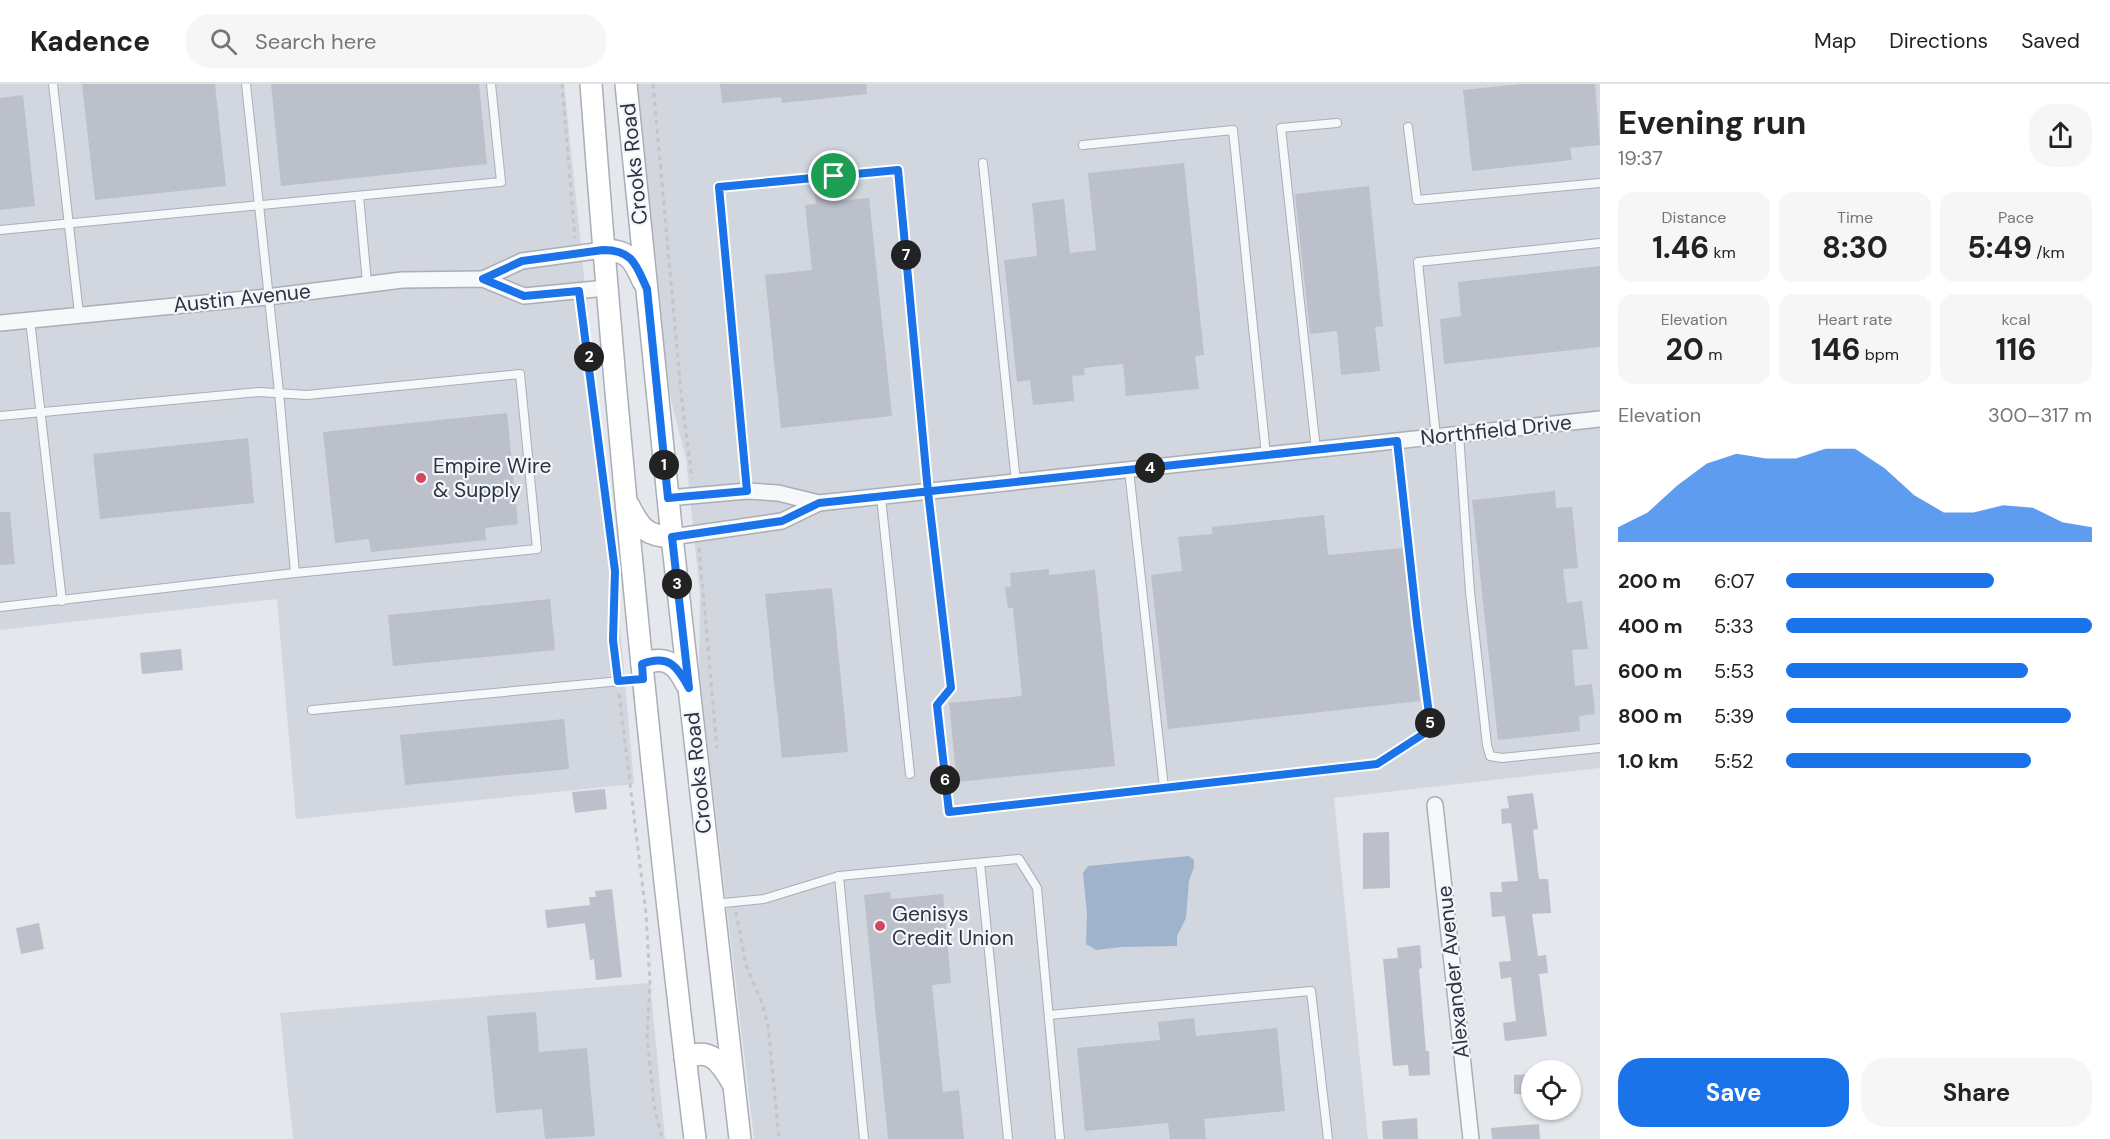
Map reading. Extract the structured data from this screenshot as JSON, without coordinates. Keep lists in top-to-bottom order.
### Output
{
  "streets": {
    "main road": ["Crooks Road"],
    "street": ["Austin Avenue", "Northfield Drive", "Alexander Avenue"]
  },
  "crossings": [
    ["Crooks Road", "Austin Avenue"],
    ["Crooks Road", "Northfield Drive"]
  ],
  "places": ["Empire Wire & Supply", "Genisys Credit Union"],
  "page": {
    "header": "Kadence",
    "search": "Search here",
    "nav": ["Map", "Directions", "Saved"],
    "heading": ["Evening run", "19:37"],
    "stats": [
      ["Distance", "1.46 km"],
      ["Time", "8:30"],
      ["Pace", "5:49 /km"],
      ["Elevation", "20 m"],
      ["Heart rate", "146 bpm"],
      ["kcal", "116"]
    ],
    "pins": [
      "7",
      "2",
      "1",
      "4",
      "3",
      "5",
      "6"
    ],
    "chart": ["Elevation", "300–317 m"],
    "list": [
      {
        "name": "200 m",
        "note": "6:07"
      },
      {
        "name": "400 m",
        "note": "5:33"
      },
      {
        "name": "600 m",
        "note": "5:53"
      },
      {
        "name": "800 m",
        "note": "5:39"
      },
      {
        "name": "1.0 km",
        "note": "5:52"
      }
    ],
    "buttons": ["Save", "Share"]
  }
}
